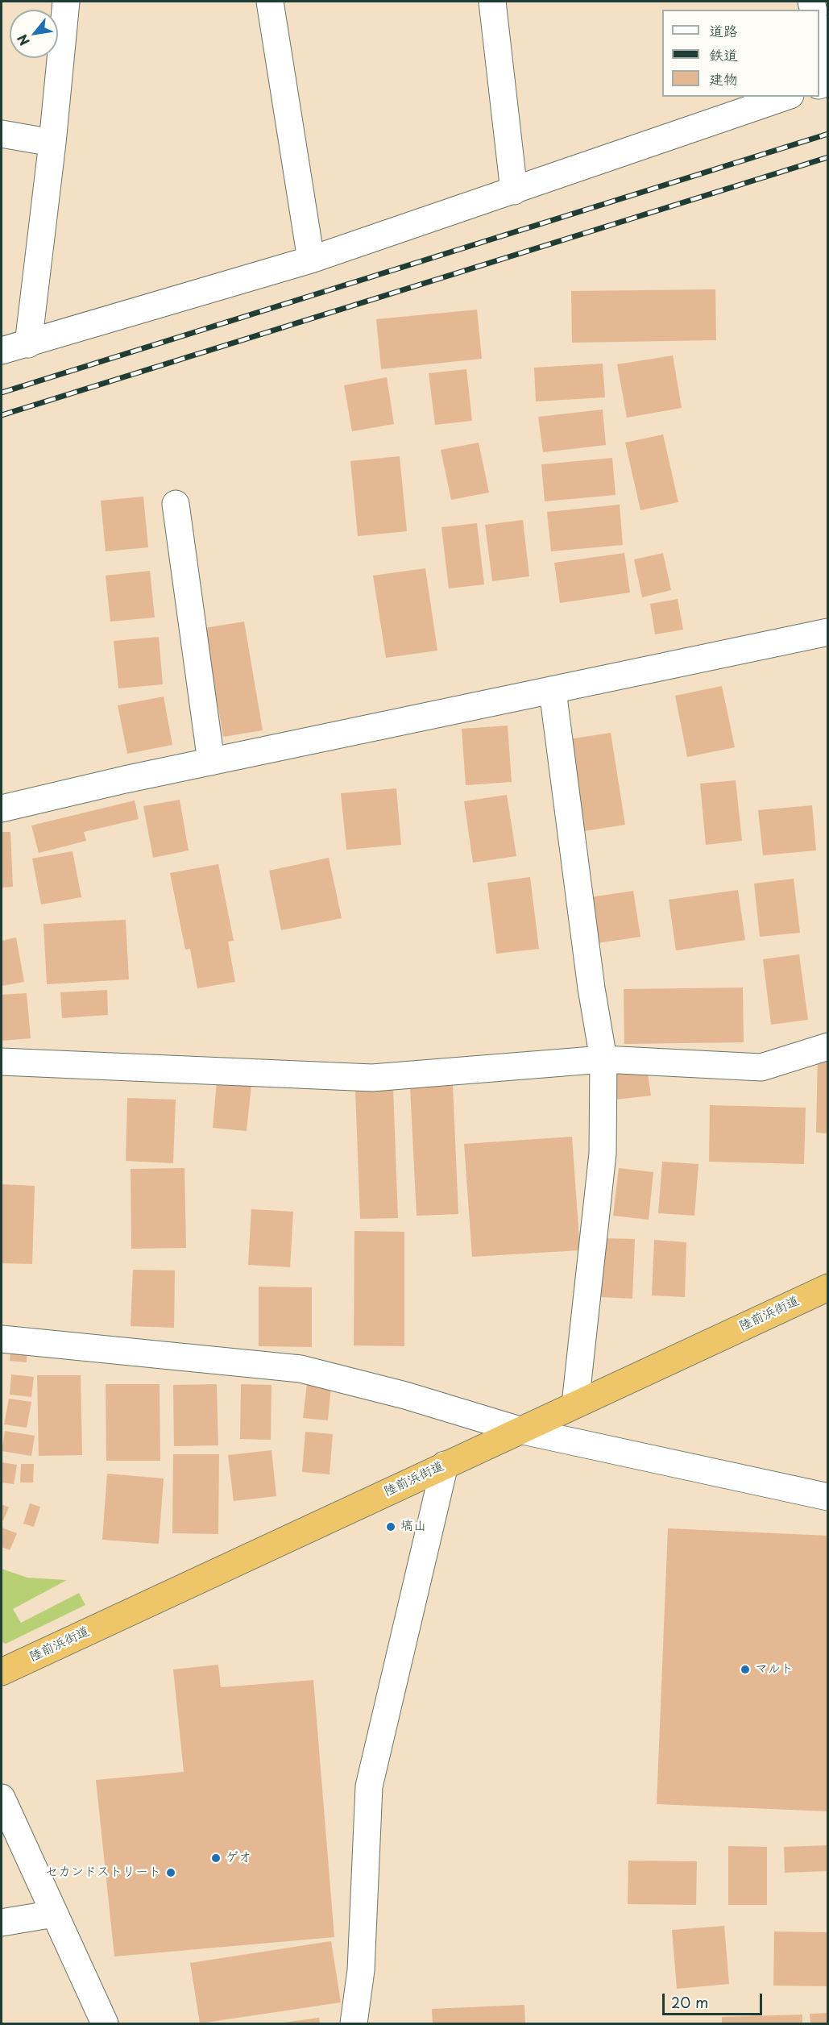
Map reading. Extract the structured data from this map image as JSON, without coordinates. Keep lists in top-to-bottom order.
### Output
{
  "streets": {
    "highway": ["陸前浜街道"]
  },
  "places": [
    "塙山",
    "マルト",
    "ゲオ",
    "セカンドストリート"
  ],
  "legend": ["道路", "鉄道", "建物"],
  "scale_bar": "20 m",
  "north": "bottom left"
}
